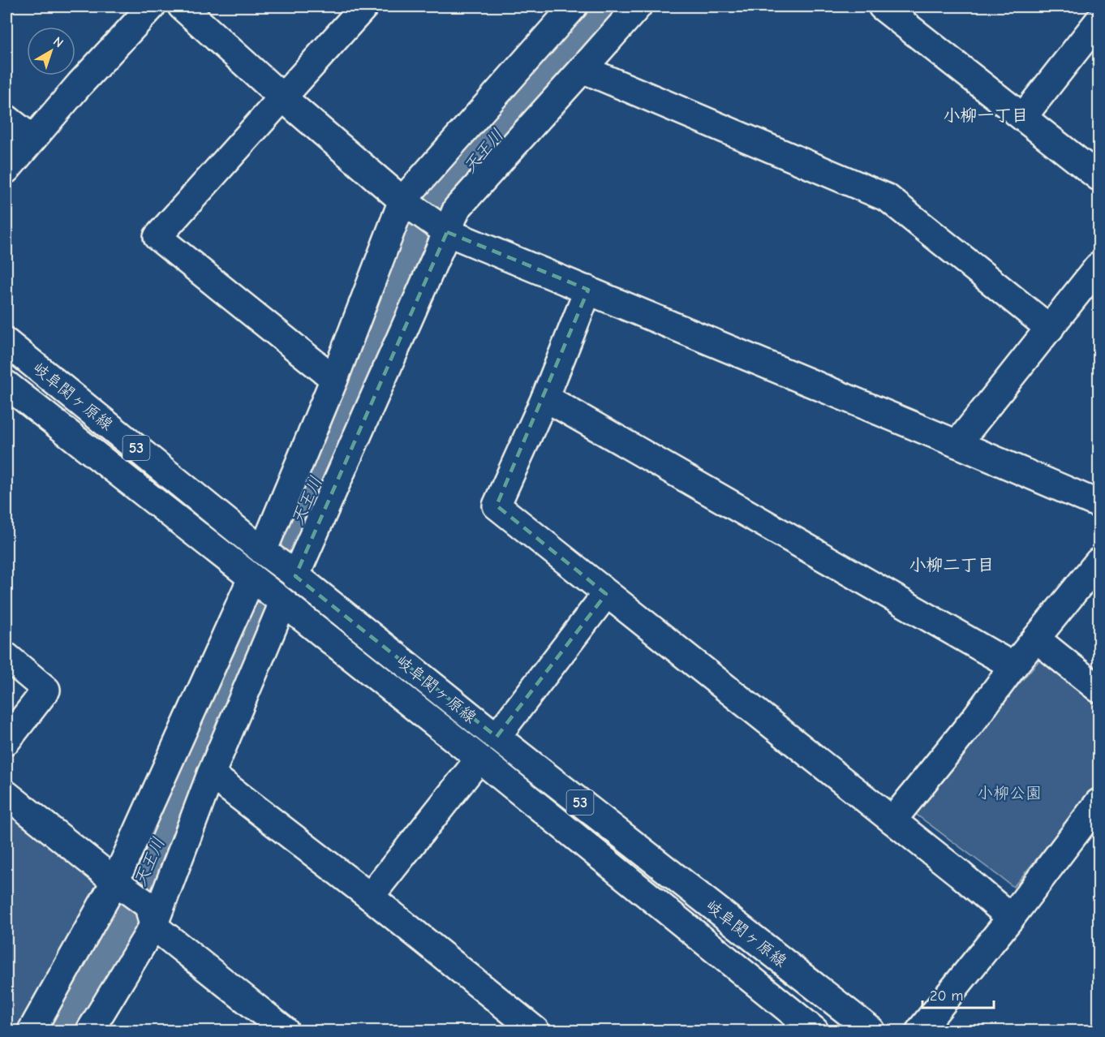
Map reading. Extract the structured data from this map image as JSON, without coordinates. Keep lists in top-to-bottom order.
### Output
{
  "streets": {
    "street": ["岐阜関ヶ原線", "53"]
  },
  "districts": ["小柳一丁目", "小柳二丁目"],
  "water": ["天王川"],
  "parks": ["小柳公園"],
  "scale_bar": "20 m",
  "north": "top right"
}
